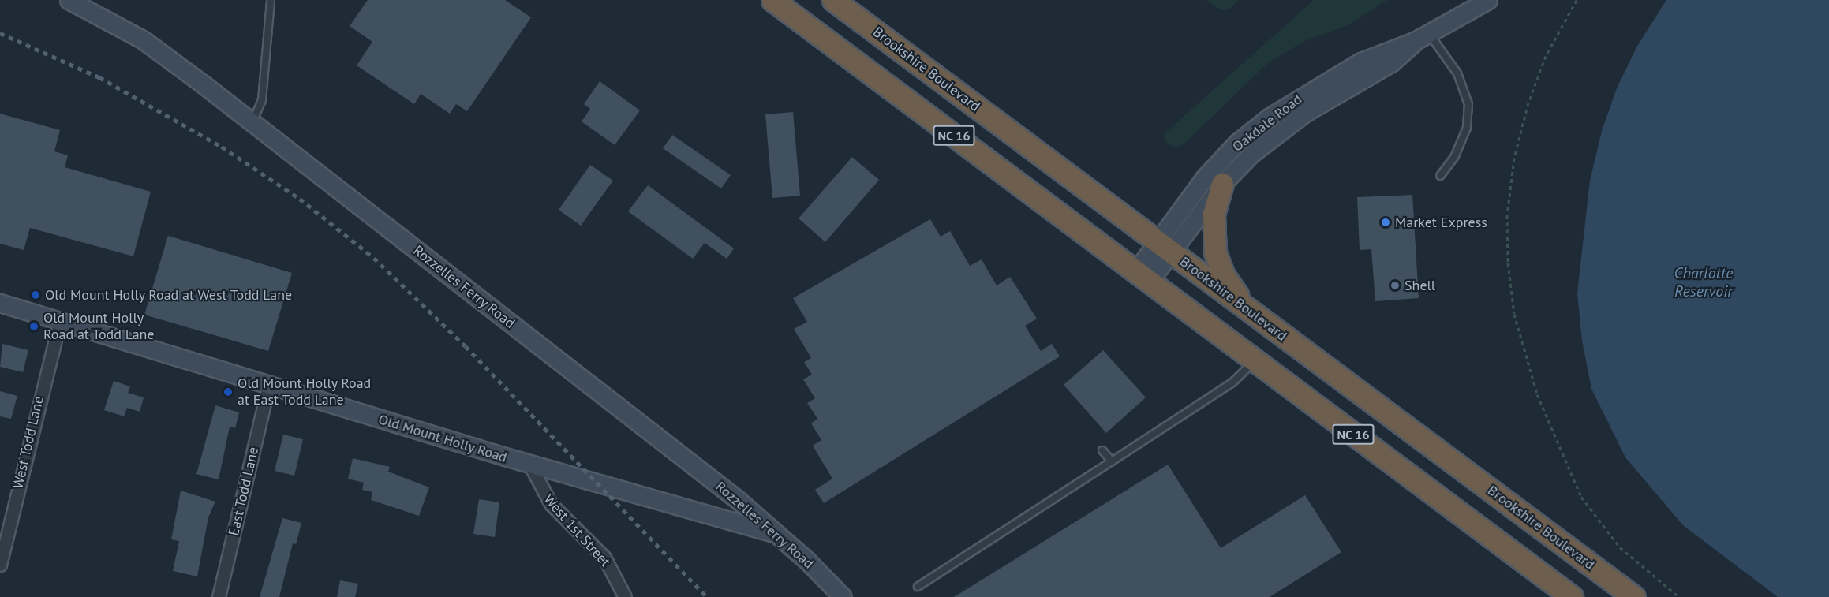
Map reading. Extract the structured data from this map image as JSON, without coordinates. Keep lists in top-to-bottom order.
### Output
{
  "streets": {
    "highway": ["Brookshire Boulevard", "NC 16"],
    "street": [
      "Oakdale Road",
      "Rozzelles Ferry Road",
      "Old Mount Holly Road",
      "West Todd Lane",
      "East Todd Lane",
      "West 1st Street"
    ]
  },
  "crossings": [
    ["Brookshire Boulevard", "Oakdale Road"],
    ["Oakdale Road", "NC 16"],
    ["Rozzelles Ferry Road", "Old Mount Holly Road"],
    ["Old Mount Holly Road", "West Todd Lane"],
    ["Old Mount Holly Road", "East Todd Lane"],
    ["Old Mount Holly Road", "West 1st Street"]
  ],
  "water": ["Charlotte Reservoir"],
  "places": [
    "Market Express",
    "Shell",
    "Old Mount Holly Road at West Todd Lane",
    "Old Mount Holly Road at Todd Lane",
    "Old Mount Holly Road at East Todd Lane"
  ]
}
